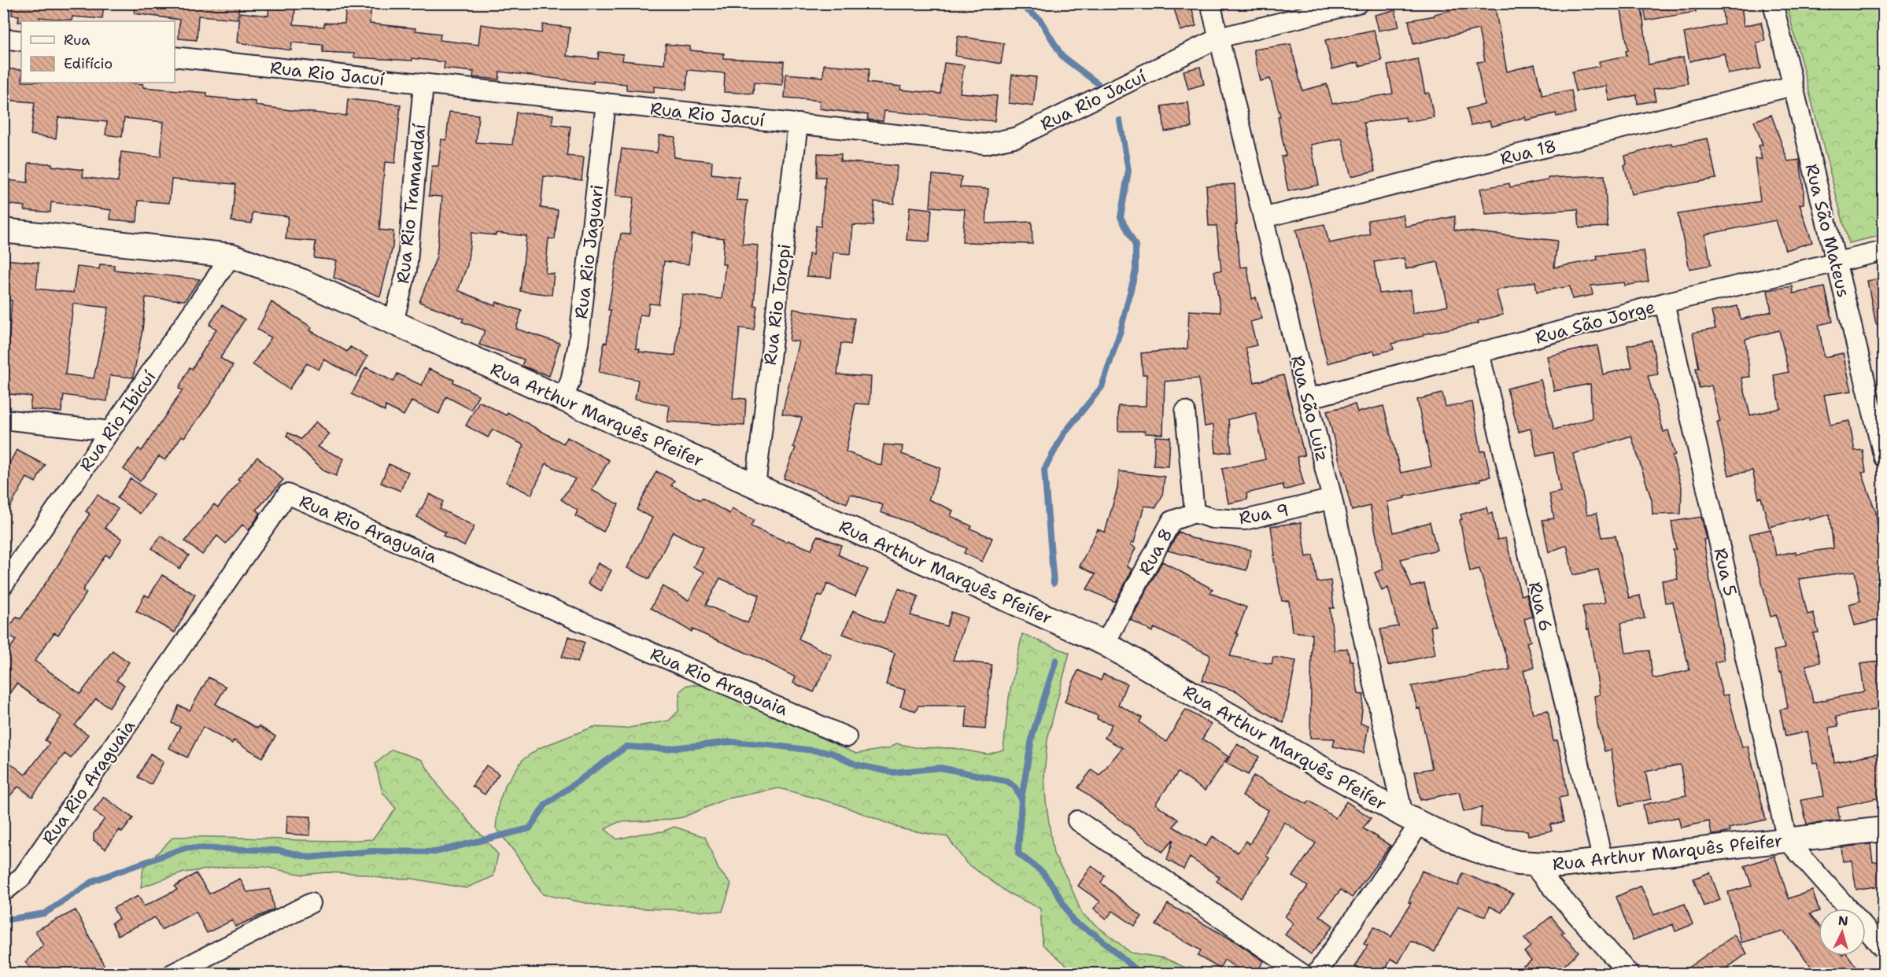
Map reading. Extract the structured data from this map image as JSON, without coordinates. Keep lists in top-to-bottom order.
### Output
{
  "streets": {
    "street": [
      "Rua Rio Jacuí",
      "Rua 18",
      "Rua Rio Tramandaí",
      "Rua São Mateus",
      "Rua Rio Jaguari",
      "Rua Rio Toropi",
      "Rua São Jorge",
      "Rua São Luiz",
      "Rua Arthur Marquês Pfeifer",
      "Rua Rio Ibicuí",
      "Rua 9",
      "Rua Rio Araguaia",
      "Rua 8",
      "Rua 5",
      "Rua 6"
    ]
  },
  "crossings": [
    ["Rua Rio Jacuí", "Rua Rio Tramandaí"],
    ["Rua Rio Jacuí", "Rua Rio Jaguari"],
    ["Rua Rio Jacuí", "Rua Rio Toropi"],
    ["Rua Rio Jacuí", "Rua São Luiz"],
    ["Rua 18", "Rua São Mateus"],
    ["Rua 18", "Rua São Luiz"],
    ["Rua Rio Tramandaí", "Rua Arthur Marquês Pfeifer"],
    ["Rua São Mateus", "Rua São Jorge"],
    ["Rua Rio Jaguari", "Rua Arthur Marquês Pfeifer"],
    ["Rua Rio Toropi", "Rua Arthur Marquês Pfeifer"],
    ["Rua São Jorge", "Rua São Luiz"],
    ["Rua São Jorge", "Rua 5"],
    ["Rua São Jorge", "Rua 6"],
    ["Rua São Luiz", "Rua Arthur Marquês Pfeifer"],
    ["Rua São Luiz", "Rua 9"],
    ["Rua Arthur Marquês Pfeifer", "Rua Rio Ibicuí"],
    ["Rua Arthur Marquês Pfeifer", "Rua 8"],
    ["Rua Arthur Marquês Pfeifer", "Rua 5"],
    ["Rua Arthur Marquês Pfeifer", "Rua 6"],
    ["Rua 9", "Rua 8"]
  ],
  "legend": ["Rua", "Edifício"],
  "north": "top"
}
